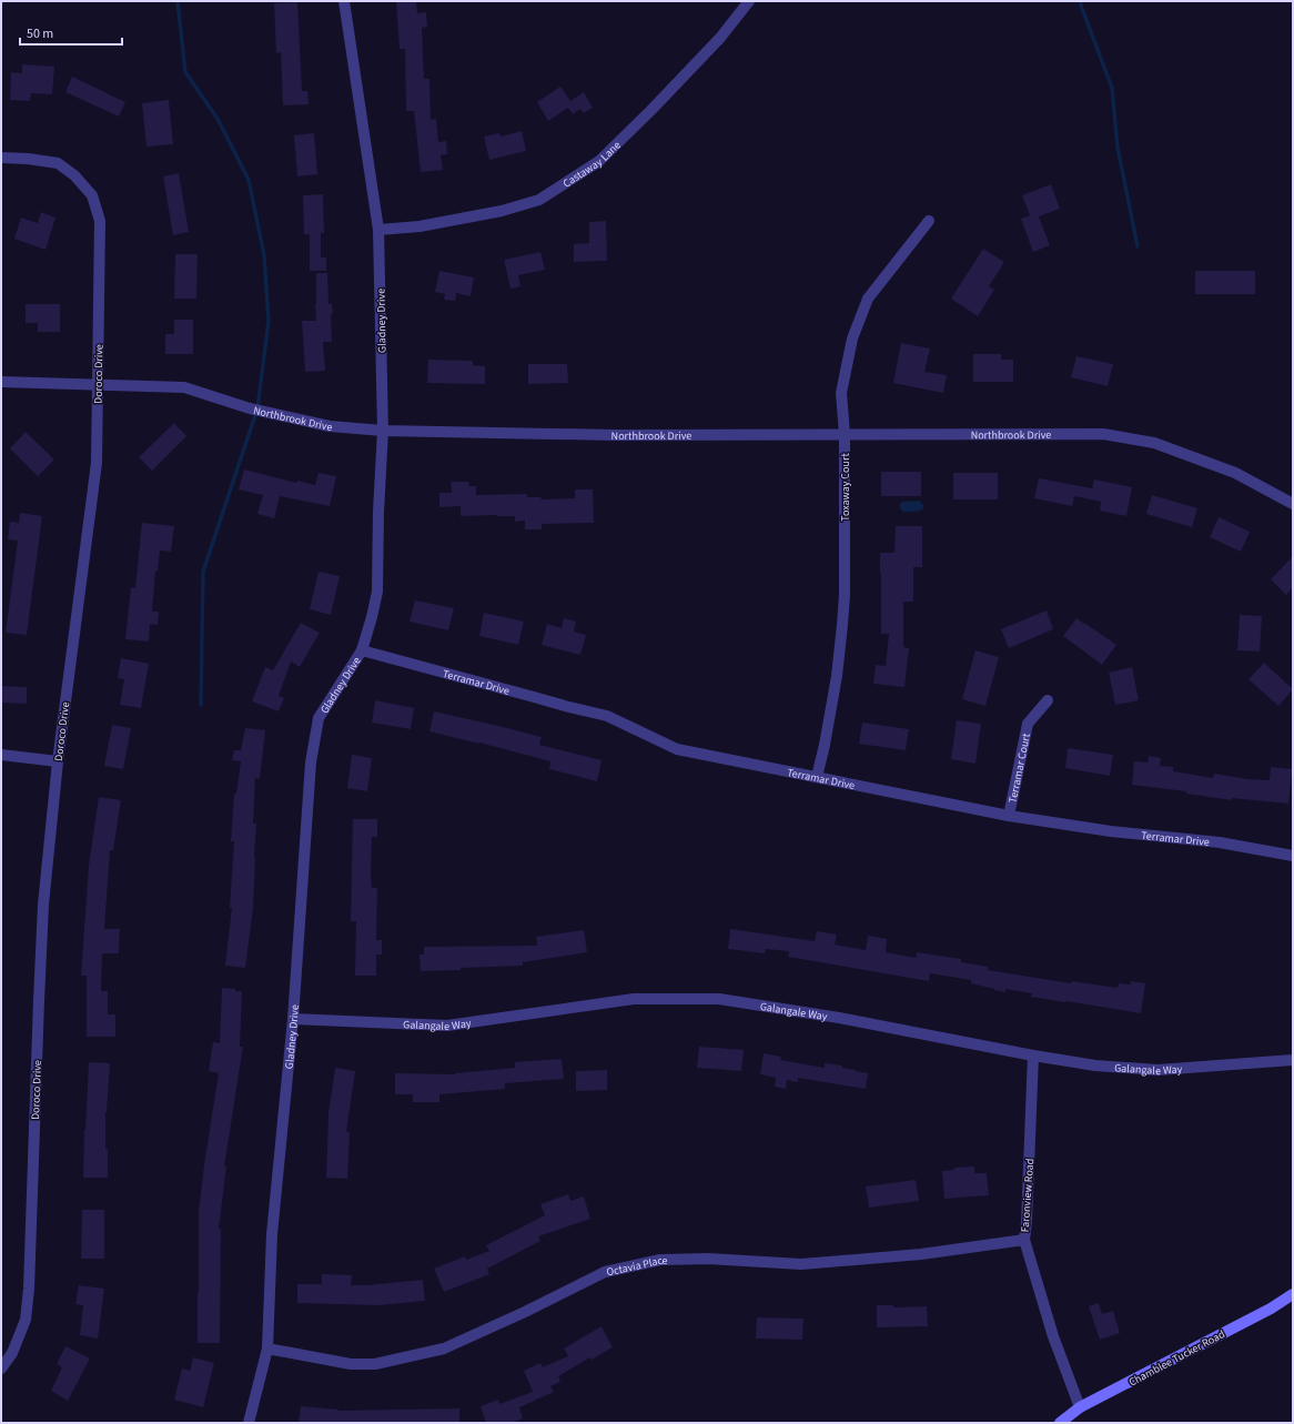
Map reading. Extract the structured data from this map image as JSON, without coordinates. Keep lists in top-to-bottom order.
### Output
{
  "streets": {
    "main road": ["Chamblee Tucker Road"],
    "street": [
      "Castaway Lane",
      "Gladney Drive",
      "Doroco Drive",
      "Northbrook Drive",
      "Toxaway Court",
      "Terramar Drive",
      "Terramar Court",
      "Galangale Way",
      "Faronview Road",
      "Octavia Place"
    ]
  },
  "crossings": [
    ["Castaway Lane", "Gladney Drive"],
    ["Gladney Drive", "Northbrook Drive"],
    ["Gladney Drive", "Terramar Drive"],
    ["Gladney Drive", "Galangale Way"],
    ["Gladney Drive", "Octavia Place"],
    ["Doroco Drive", "Northbrook Drive"],
    ["Northbrook Drive", "Toxaway Court"],
    ["Toxaway Court", "Terramar Drive"],
    ["Terramar Drive", "Terramar Court"],
    ["Galangale Way", "Faronview Road"],
    ["Faronview Road", "Octavia Place"],
    ["Faronview Road", "Chamblee Tucker Road"]
  ],
  "scale_bar": "50 m"
}
